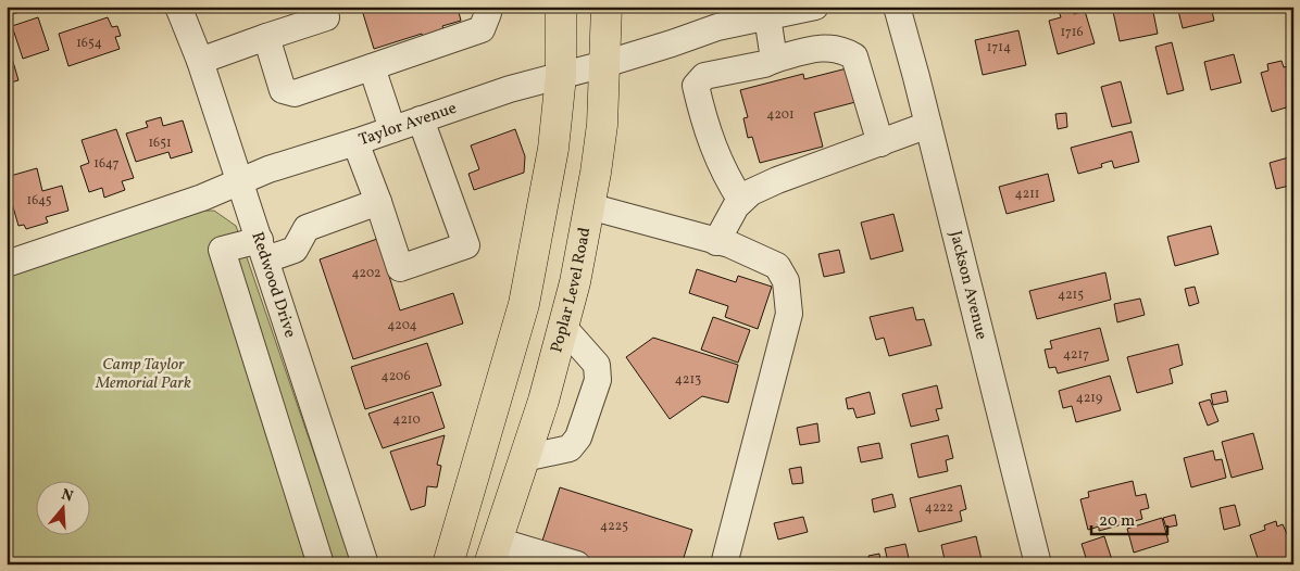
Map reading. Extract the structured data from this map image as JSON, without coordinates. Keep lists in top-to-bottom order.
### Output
{
  "streets": {
    "main road": ["Poplar Level Road"],
    "street": ["Taylor Avenue", "Redwood Drive", "Jackson Avenue"]
  },
  "crossings": [
    ["Taylor Avenue", "Redwood Drive"],
    ["Taylor Avenue", "Poplar Level Road"]
  ],
  "parks": ["Camp Taylor Memorial Park"],
  "house_numbers": [
    "1716",
    "1654",
    "1714",
    "4201",
    "1651",
    "1647",
    "4211",
    "1645",
    "4202",
    "4215",
    "4204",
    "4217",
    "4206",
    "4213",
    "4219",
    "4210",
    "4222",
    "4225"
  ],
  "scale_bar": "20 m",
  "north": "top"
}
